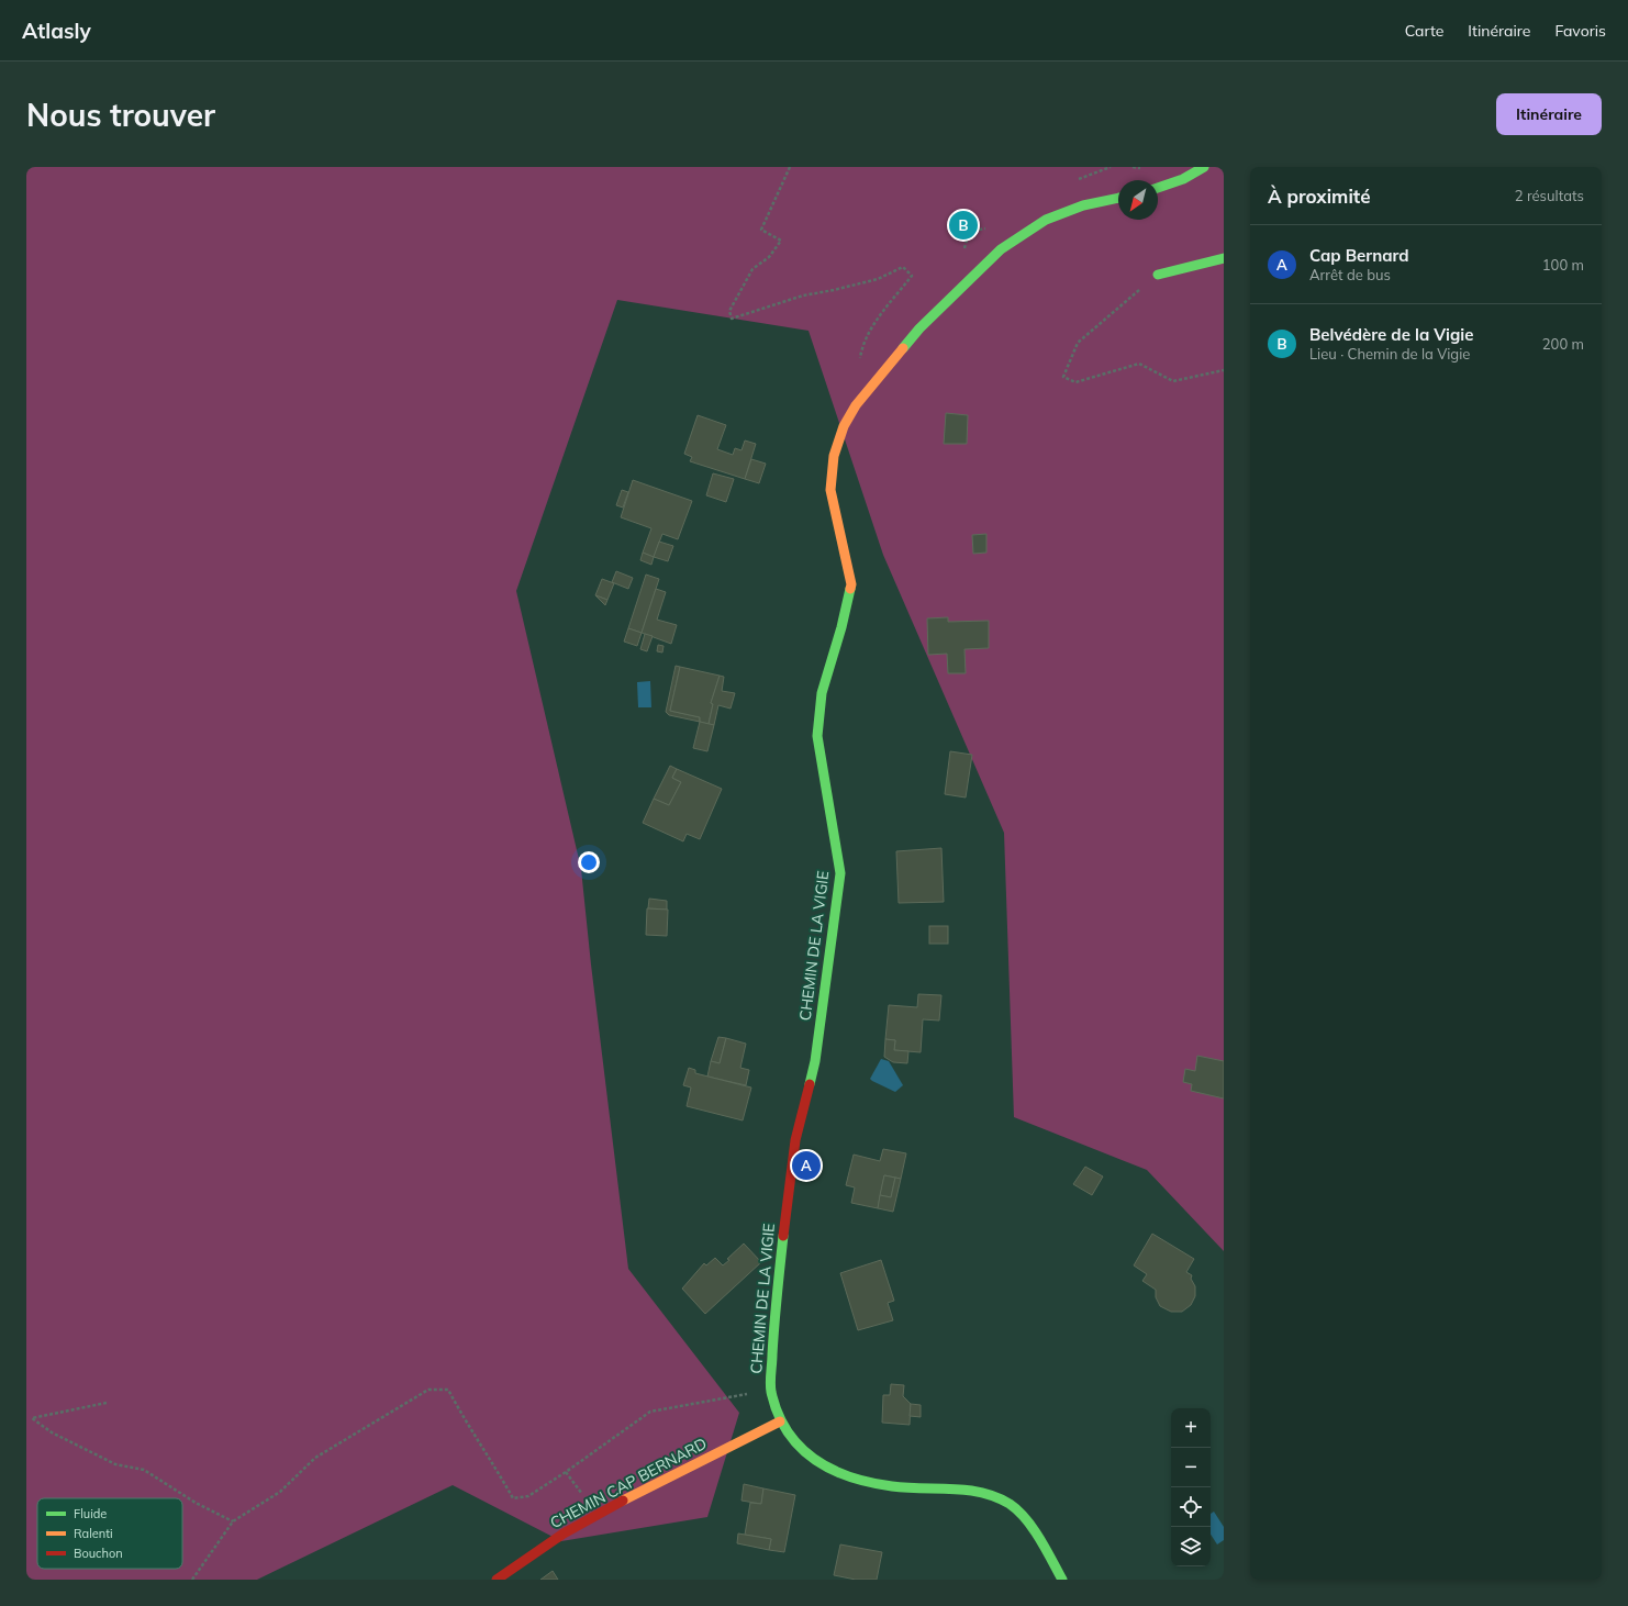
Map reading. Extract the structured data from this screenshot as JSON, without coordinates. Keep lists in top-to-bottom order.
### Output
{
  "streets": {
    "street": ["CHEMIN DE LA VIGIE", "CHEMIN CAP BERNARD"]
  },
  "crossings": [
    ["CHEMIN DE LA VIGIE", "CHEMIN CAP BERNARD"]
  ],
  "legend": ["Fluide", "Ralenti", "Bouchon"],
  "north": "bottom left",
  "page": {
    "header": "Atlasly",
    "nav": ["Carte", "Itinéraire", "Favoris"],
    "buttons": "Itinéraire",
    "title": "Nous trouver",
    "heading": ["À proximité", "2 résultats"],
    "pins": ["B", "A"],
    "list": [
      {
        "mark": "A",
        "name": "Cap Bernard",
        "note": "Arrêt de bus",
        "value": "100 m"
      },
      {
        "mark": "B",
        "name": "Belvédère de la Vigie",
        "note": "Lieu · Chemin de la Vigie",
        "value": "200 m"
      }
    ],
    "map_buttons": ["+", "−"]
  }
}
